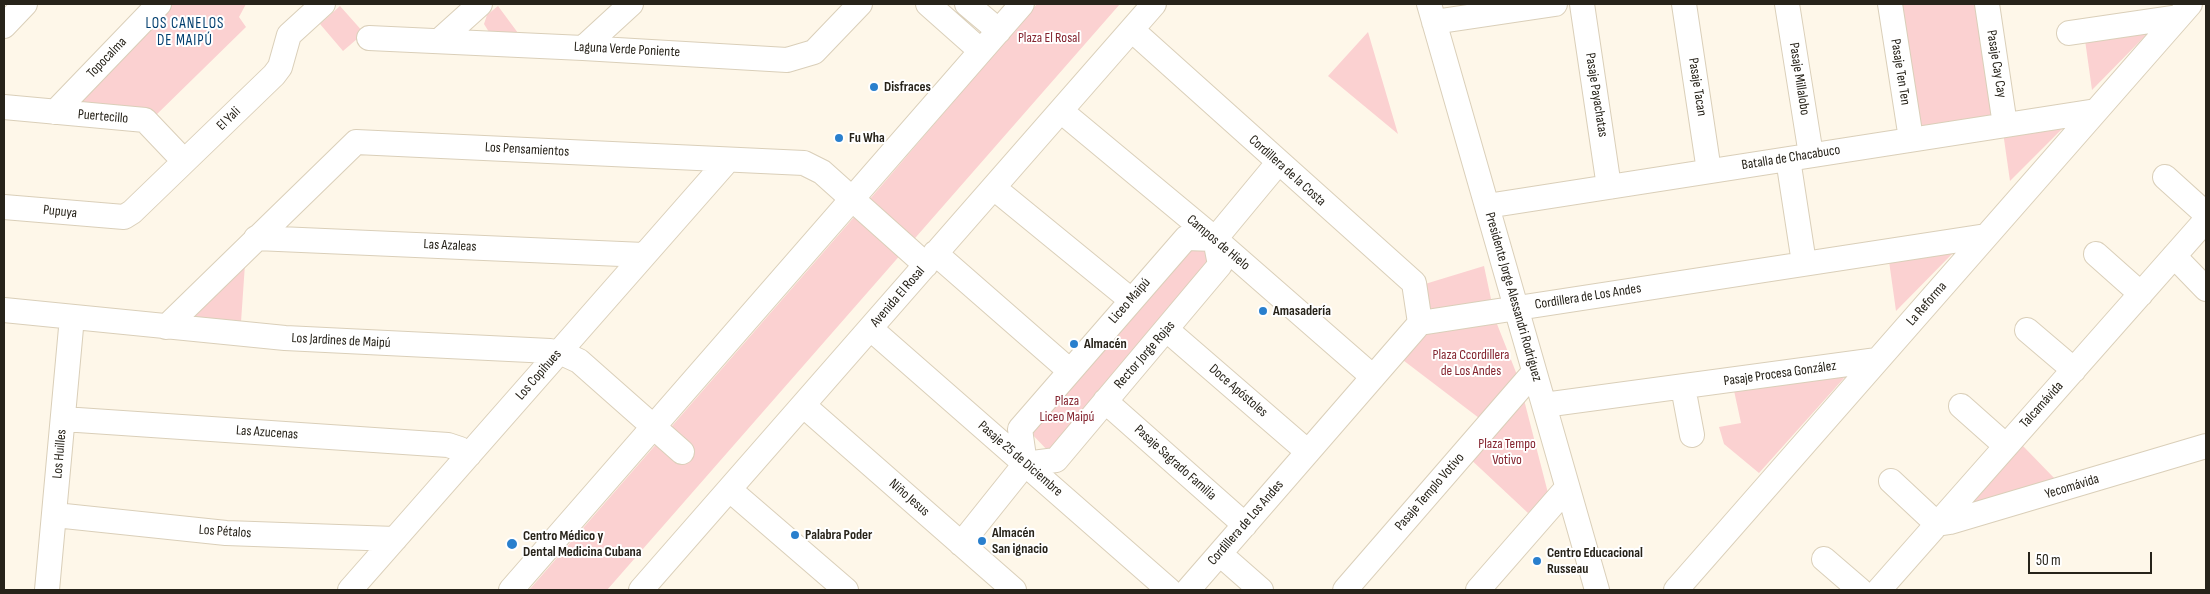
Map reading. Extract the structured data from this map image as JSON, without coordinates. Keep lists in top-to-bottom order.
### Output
{
  "streets": {
    "street": [
      "Laguna Verde Poniente",
      "Topocalma",
      "Pasaje Cay Cay",
      "Pasaje Ten Ten",
      "Pasaje Millalobo",
      "Pasaje Tacan",
      "Pasaje Payachatas",
      "Puertecillo",
      "El Yali",
      "Los Pensamientos",
      "Batalla de Chacabuco",
      "Cordillera de la Costa",
      "Pupuya",
      "Campos de Hielo",
      "Las Azaleas",
      "Avenida El Rosal",
      "Presidente Jorge Alessandri Rodríguez",
      "Cordillera de Los Andes",
      "Liceo Maipú",
      "La Reforma",
      "Los Jardines de Maipú",
      "Rector Jorge Rojas",
      "Pasaje Procesa González",
      "Los Copihues",
      "Doce Apóstoles",
      "Talcamávida",
      "Las Azucenas",
      "Los Huilles",
      "Pasaje 25 de Diciembre",
      "Pasaje Sagrado Familia",
      "Yecomávida",
      "Pasaje Templo Votivo",
      "Niño Jesus",
      "Los Pétalos"
    ]
  },
  "crossings": [
    ["Topocalma", "Puertecillo"],
    ["Pasaje Cay Cay", "Batalla de Chacabuco"],
    ["Pasaje Ten Ten", "Batalla de Chacabuco"],
    ["Pasaje Millalobo", "Batalla de Chacabuco"],
    ["Pasaje Tacan", "Batalla de Chacabuco"],
    ["Pasaje Payachatas", "Batalla de Chacabuco"],
    ["Puertecillo", "El Yali"],
    ["El Yali", "Pupuya"],
    ["Los Pensamientos", "Las Azaleas"],
    ["Los Pensamientos", "Avenida El Rosal"],
    ["Los Pensamientos", "Los Jardines de Maipú"],
    ["Los Pensamientos", "Los Copihues"],
    ["Batalla de Chacabuco", "Presidente Jorge Alessandri Rodríguez"],
    ["Batalla de Chacabuco", "La Reforma"],
    ["Cordillera de la Costa", "Avenida El Rosal"],
    ["Cordillera de la Costa", "Cordillera de Los Andes"],
    ["Campos de Hielo", "Avenida El Rosal"],
    ["Campos de Hielo", "Cordillera de Los Andes"],
    ["Campos de Hielo", "Liceo Maipú"],
    ["Campos de Hielo", "Rector Jorge Rojas"],
    ["Las Azaleas", "Los Copihues"],
    ["Avenida El Rosal", "Pasaje 25 de Diciembre"],
    ["Avenida El Rosal", "Niño Jesus"],
    ["Presidente Jorge Alessandri Rodríguez", "Cordillera de Los Andes"],
    ["Presidente Jorge Alessandri Rodríguez", "Pasaje Procesa González"],
    ["Presidente Jorge Alessandri Rodríguez", "Pasaje Templo Votivo"],
    ["Cordillera de Los Andes", "La Reforma"],
    ["Cordillera de Los Andes", "Doce Apóstoles"],
    ["Cordillera de Los Andes", "Pasaje Sagrado Familia"],
    ["Liceo Maipú", "Rector Jorge Rojas"],
    ["Liceo Maipú", "Pasaje 25 de Diciembre"],
    ["La Reforma", "Pasaje Procesa González"],
    ["Los Jardines de Maipú", "Los Copihues"],
    ["Los Jardines de Maipú", "Los Huilles"],
    ["Rector Jorge Rojas", "Doce Apóstoles"],
    ["Rector Jorge Rojas", "Pasaje 25 de Diciembre"],
    ["Rector Jorge Rojas", "Pasaje Sagrado Familia"],
    ["Los Copihues", "Las Azucenas"],
    ["Los Copihues", "Los Pétalos"],
    ["Talcamávida", "Yecomávida"],
    ["Las Azucenas", "Los Huilles"],
    ["Los Huilles", "Los Pétalos"]
  ],
  "districts": ["LOS CANELOS DE MAIPÚ"],
  "parks": [
    "Plaza El Rosal",
    "Plaza Ccordillera de Los Andes",
    "Plaza Liceo Maipú",
    "Plaza Tempo Votivo"
  ],
  "places": [
    "Disfraces",
    "Fu Wha",
    "Amasadería",
    "Almacén",
    "Palabra Poder",
    "Almacén San ignacio",
    "Centro Médico y Dental Medicina Cubana",
    "Centro Educacional Russeau"
  ],
  "scale_bar": "50 m"
}
